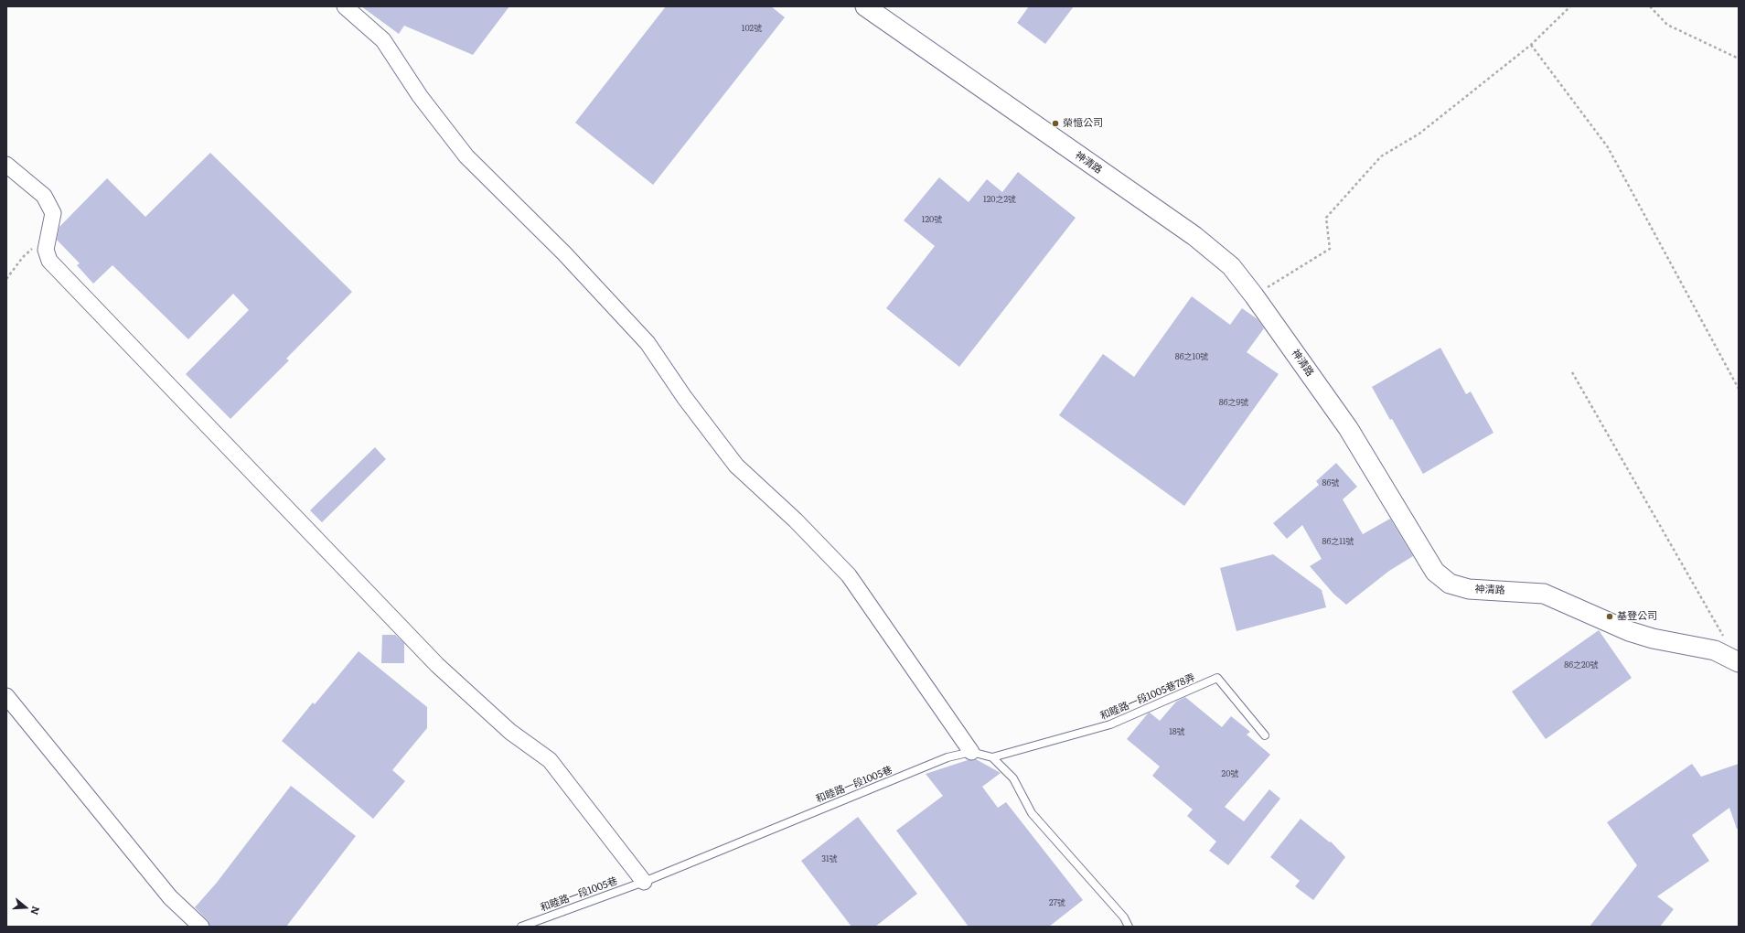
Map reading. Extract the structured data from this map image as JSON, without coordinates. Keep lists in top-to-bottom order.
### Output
{
  "streets": {
    "street": ["神清路"],
    "lane": ["和睦路一段1005巷78弄", "和睦路一段1005巷"]
  },
  "crossings": [
    ["和睦路一段1005巷78弄", "和睦路一段1005巷"]
  ],
  "places": ["榮憶公司", "基登公司"],
  "house_numbers": [
    "102號",
    "120之2號",
    "120號",
    "86之10號",
    "86之9號",
    "86號",
    "86之11號",
    "86之20號",
    "18號",
    "20號",
    "31號",
    "27號"
  ],
  "north": "right"
}
